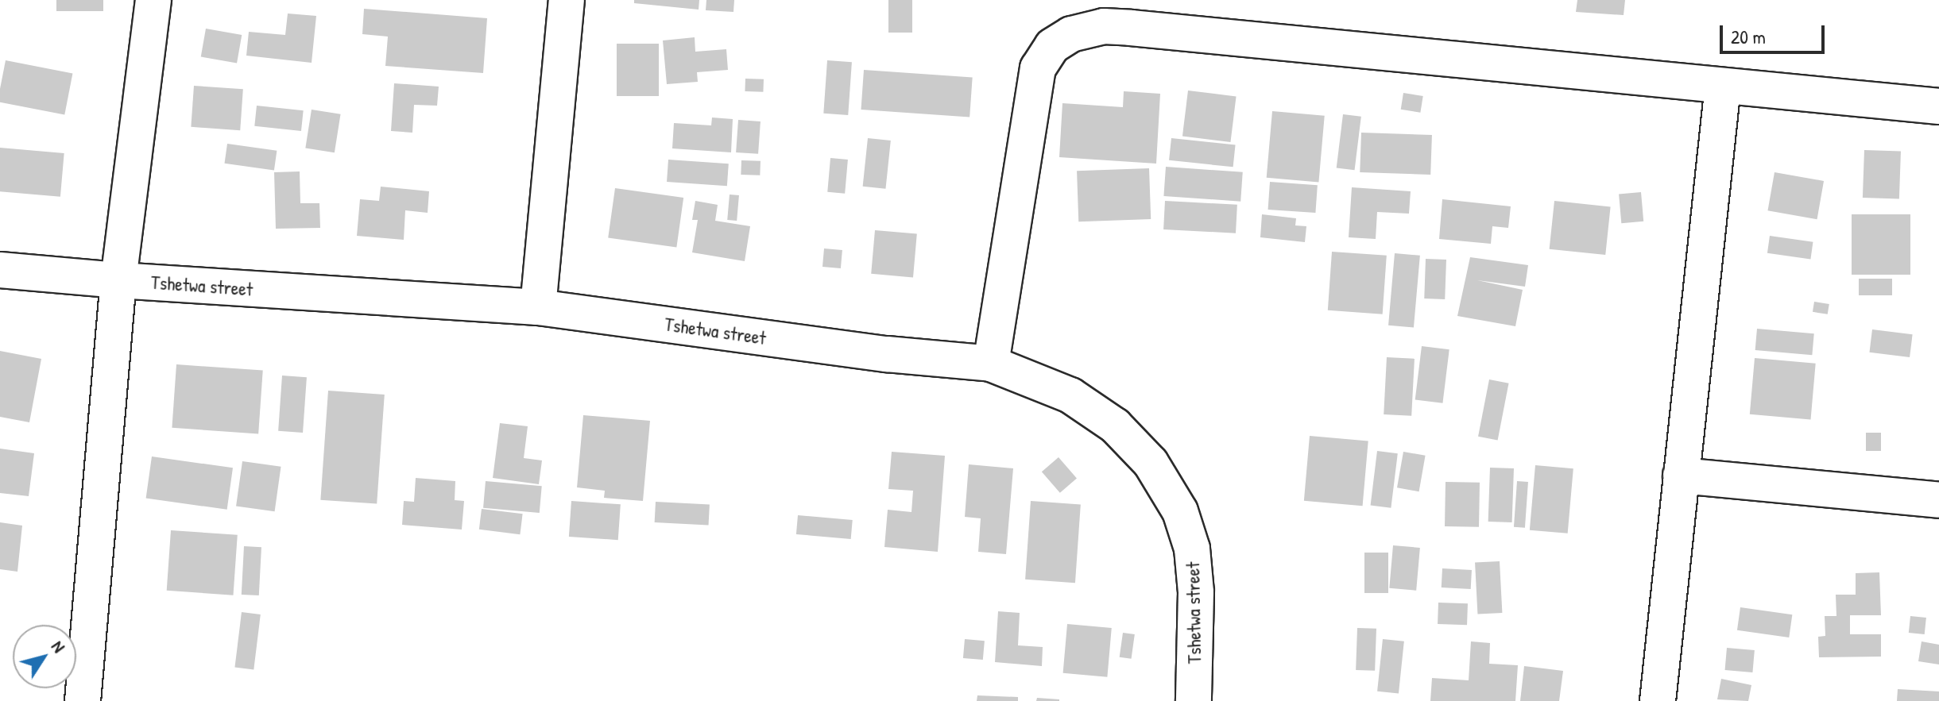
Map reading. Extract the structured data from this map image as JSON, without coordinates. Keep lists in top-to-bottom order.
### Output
{
  "streets": {
    "street": ["Tshetwa street"]
  },
  "scale_bar": "20 m",
  "north": "top right"
}
